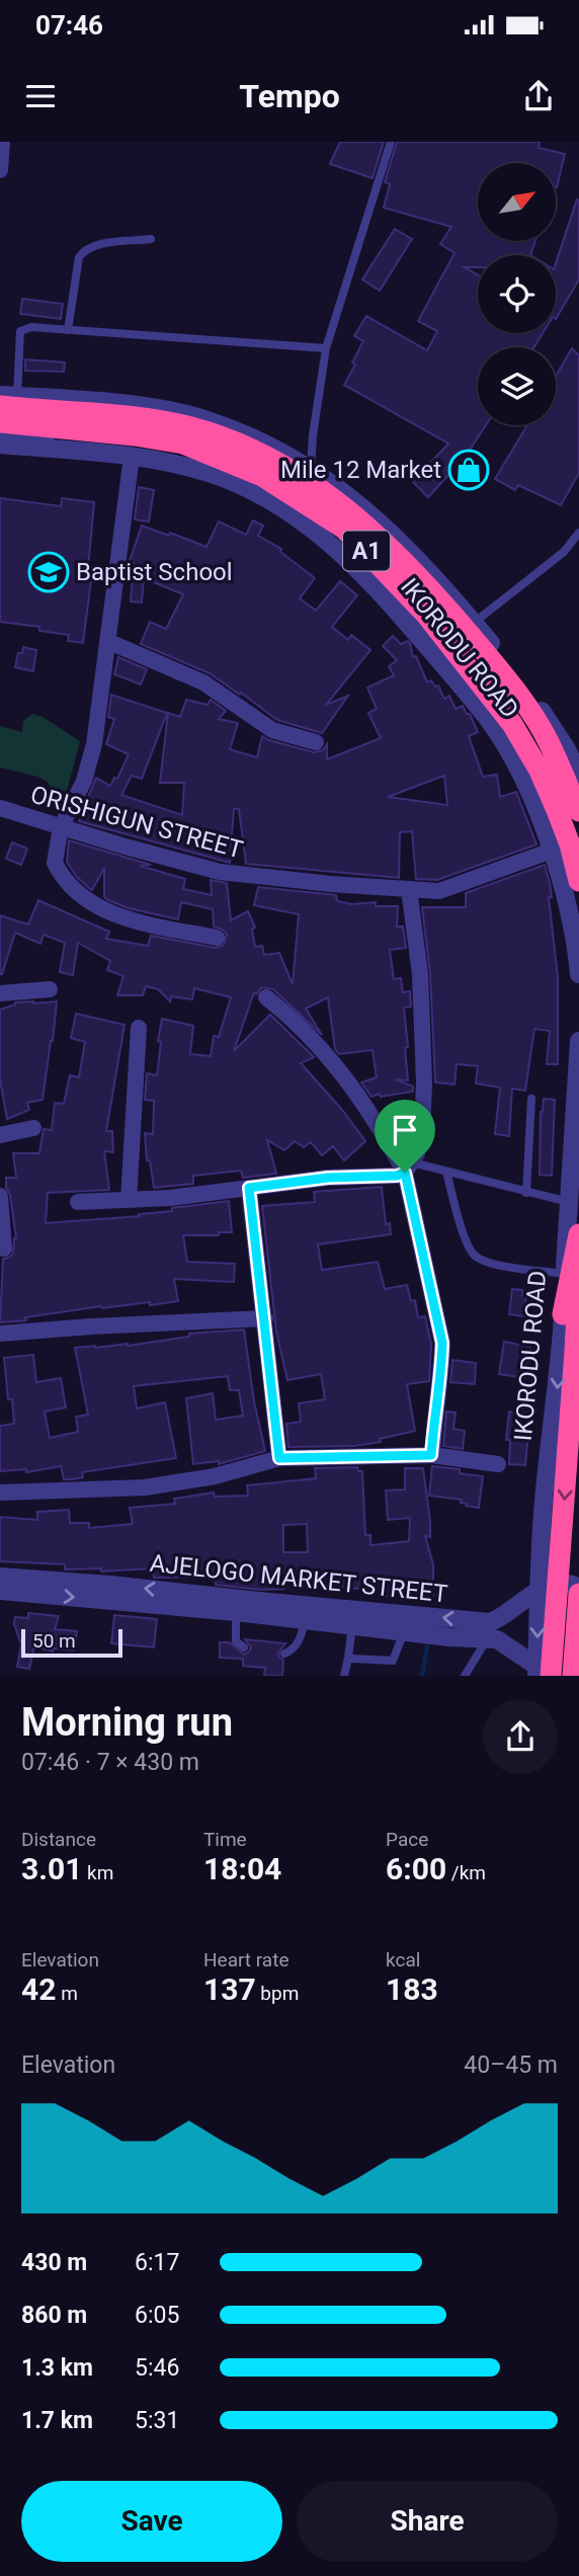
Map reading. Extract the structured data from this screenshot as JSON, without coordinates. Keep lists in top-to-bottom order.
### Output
{
  "streets": {
    "highway": ["A1", "IKORODU ROAD"],
    "street": ["ORISHIGUN STREET", "AJELOGO MARKET STREET"]
  },
  "crossings": [
    ["IKORODU ROAD", "ORISHIGUN STREET"],
    ["IKORODU ROAD", "AJELOGO MARKET STREET"]
  ],
  "places": {
    "shop": ["Mile 12 Market"],
    "school or university": ["Baptist School"]
  },
  "scale_bar": "50 m",
  "north": "top right",
  "page": {
    "status": "07:46",
    "header": "Tempo",
    "scale": "50 m",
    "heading": ["Morning run", "07:46 · 7 × 430 m"],
    "stats": [
      ["Distance", "3.01 km"],
      ["Time", "18:04"],
      ["Pace", "6:00 /km"],
      ["Elevation", "42 m"],
      ["Heart rate", "137 bpm"],
      ["kcal", "183"]
    ],
    "chart": ["Elevation", "40–45 m"],
    "list": [
      {
        "name": "430 m",
        "note": "6:17"
      },
      {
        "name": "860 m",
        "note": "6:05"
      },
      {
        "name": "1.3 km",
        "note": "5:46"
      },
      {
        "name": "1.7 km",
        "note": "5:31"
      }
    ],
    "buttons": ["Save", "Share"]
  }
}
